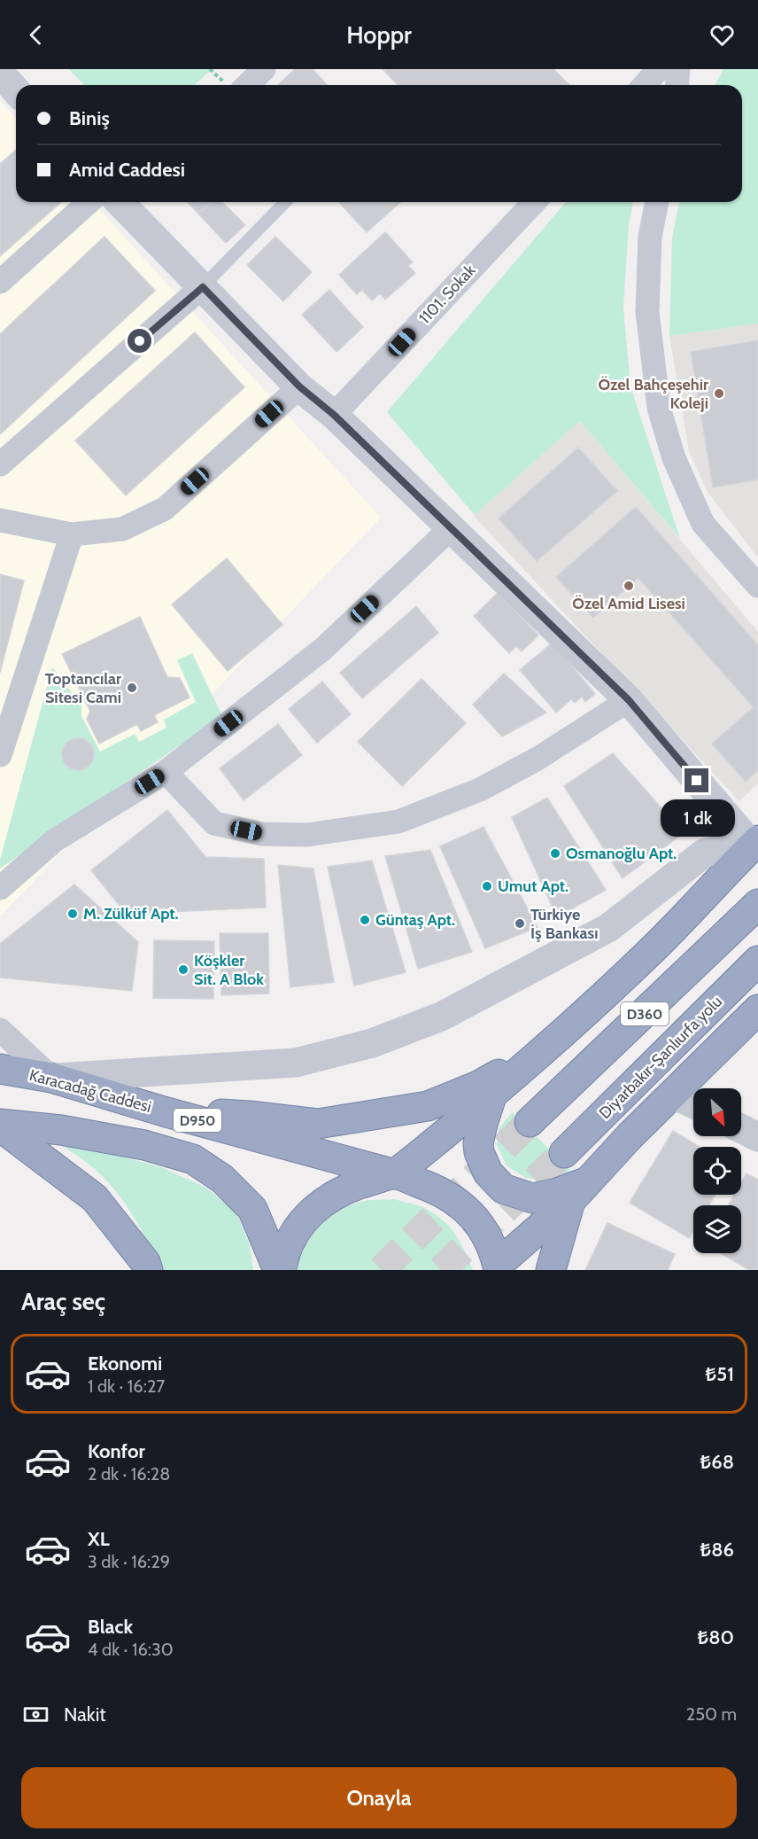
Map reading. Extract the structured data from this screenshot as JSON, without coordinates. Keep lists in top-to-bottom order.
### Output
{
  "streets": {
    "highway": [
      "D360",
      "Diyarbakır-Şanlıurfa yolu",
      "Karacadağ Caddesi",
      "D950"
    ],
    "street": ["1101. Sokak"]
  },
  "places": [
    "Özel Bahçeşehir Koleji",
    "Özel Amid Lisesi",
    "Toptancılar Sitesi Cami",
    "Osmanoğlu Apt.",
    "Umut Apt.",
    "M. Zülküf Apt.",
    "Güntaş Apt.",
    "Türkiye İş Bankası",
    "Köşkler Sit. A Blok"
  ],
  "north": "bottom right",
  "page": {
    "header": "Hoppr",
    "banner": ["Biniş", "Amid Caddesi"],
    "bubble": "1 dk",
    "heading": "Araç seç",
    "list": [
      {
        "name": "Ekonomi",
        "note": "1 dk · 16:27",
        "value": "₺51"
      },
      {
        "name": "Konfor",
        "note": "2 dk · 16:28",
        "value": "₺68"
      },
      {
        "name": "XL",
        "note": "3 dk · 16:29",
        "value": "₺86"
      },
      {
        "name": "Black",
        "note": "4 dk · 16:30",
        "value": "₺80"
      }
    ],
    "pay": ["Nakit", "250 m"],
    "buttons": "Onayla"
  }
}
